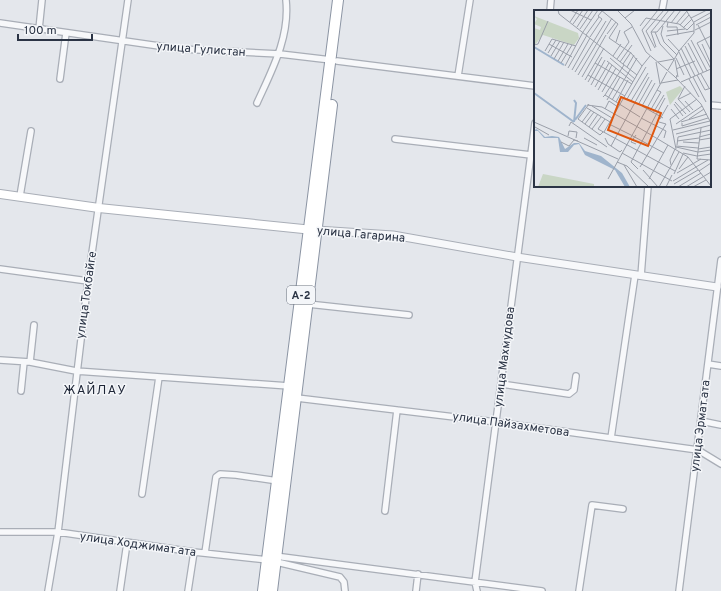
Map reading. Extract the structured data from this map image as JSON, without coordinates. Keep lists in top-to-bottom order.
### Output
{
  "streets": {
    "highway": ["A-2"],
    "main road": ["улица Гагарина"],
    "street": [
      "улица Гулистан",
      "улица Токбайге",
      "улица Махмудова",
      "улица Пайзахметова",
      "улица Эрмат ата",
      "улица Ходжимат ата"
    ]
  },
  "crossings": [
    ["улица Гулистан", "улица Токбайге"],
    ["улица Гулистан", "A-2"],
    ["улица Гагарина", "улица Токбайге"],
    ["улица Гагарина", "A-2"],
    ["улица Гагарина", "улица Махмудова"],
    ["улица Гагарина", "улица Эрмат ата"],
    ["улица Токбайге", "улица Ходжимат ата"],
    ["A-2", "улица Пайзахметова"],
    ["A-2", "улица Ходжимат ата"],
    ["улица Махмудова", "улица Пайзахметова"],
    ["улица Махмудова", "улица Ходжимат ата"],
    ["улица Пайзахметова", "улица Эрмат ата"]
  ],
  "districts": ["ЖАЙЛАУ"],
  "scale_bar": "100 m"
}
